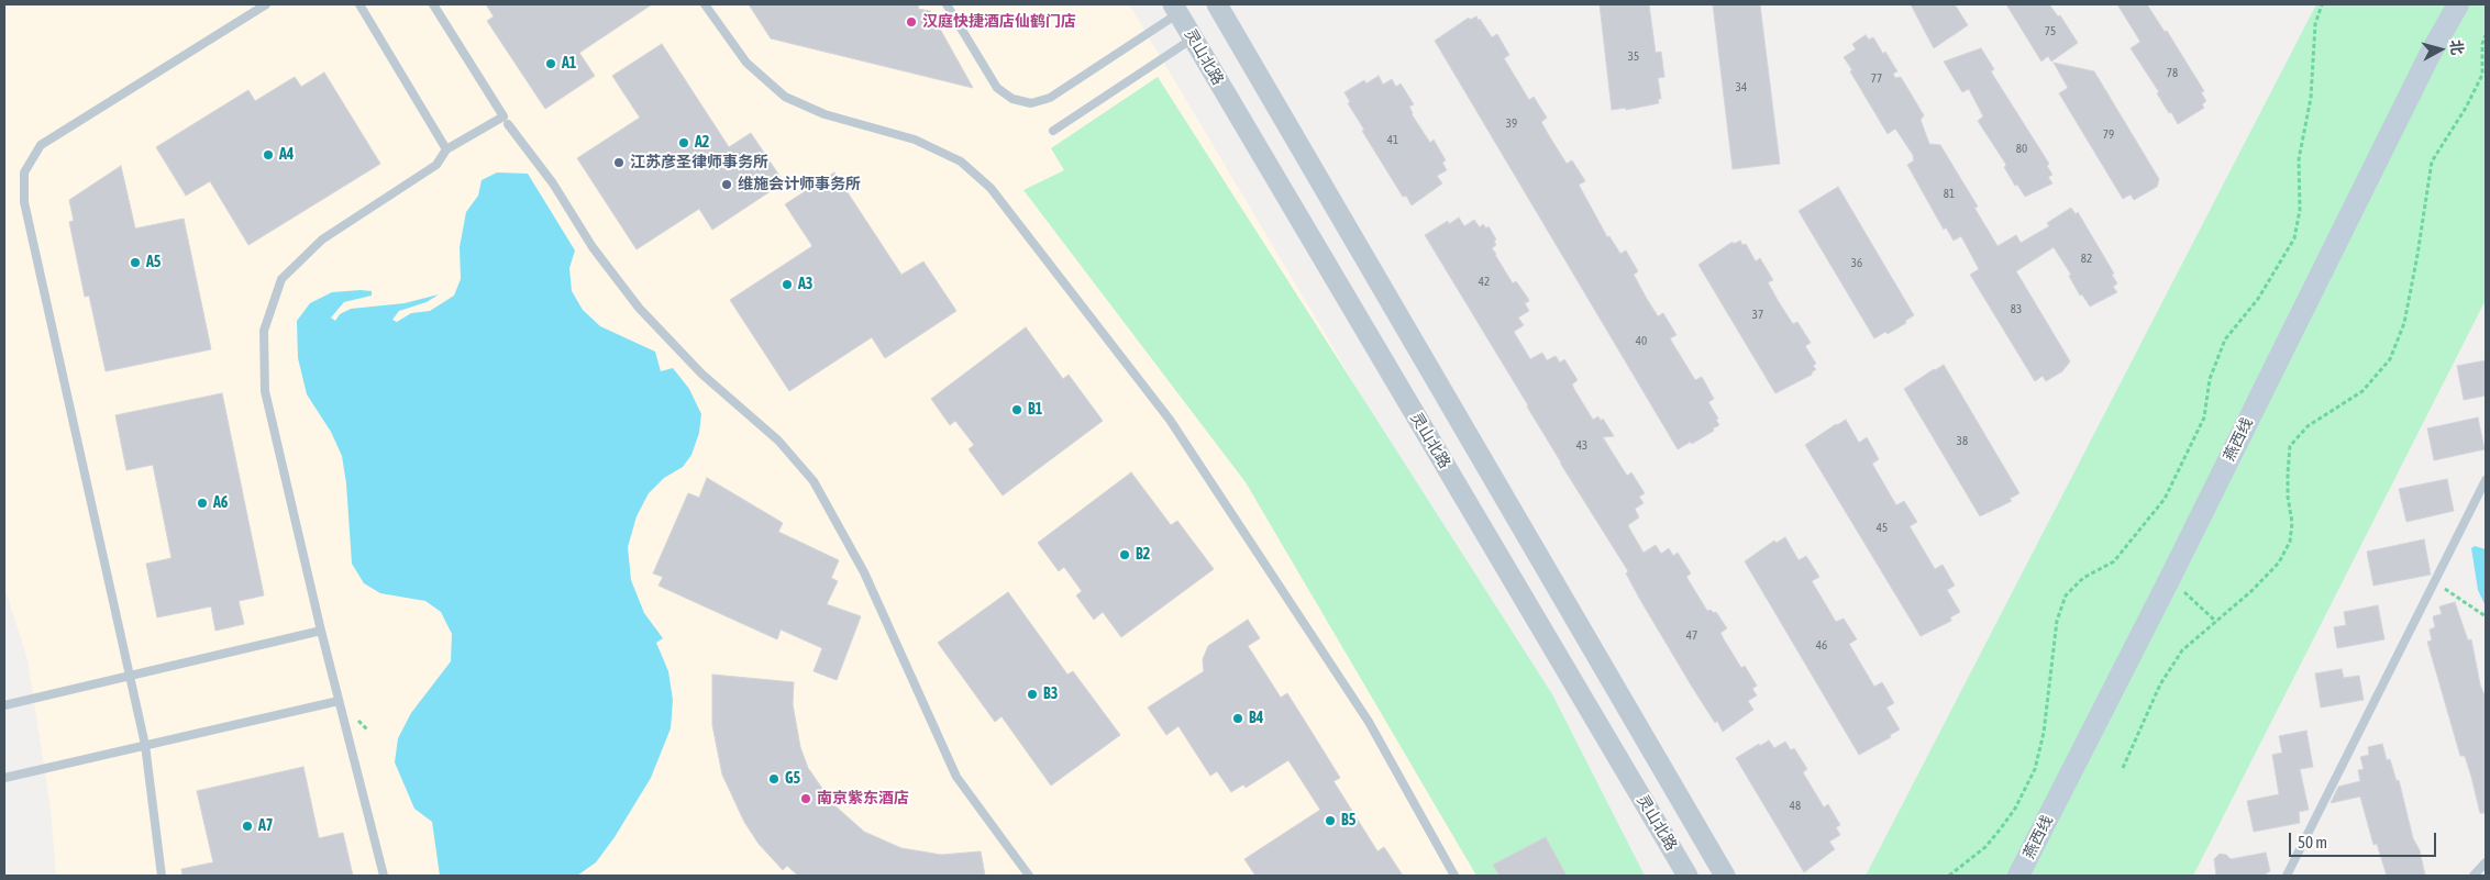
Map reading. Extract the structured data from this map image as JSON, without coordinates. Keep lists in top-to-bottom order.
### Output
{
  "streets": {
    "main road": ["燕西线"],
    "street": ["灵山北路"]
  },
  "places": [
    "汉庭快捷酒店仙鹤门店",
    "A1",
    "A2",
    "A4",
    "江苏彦圣律师事务所",
    "维施会计师事务所",
    "A5",
    "A3",
    "B1",
    "A6",
    "B2",
    "B3",
    "B4",
    "G5",
    "南京紫东酒店",
    "B5",
    "A7"
  ],
  "house_numbers": [
    "75",
    "35",
    "78",
    "77",
    "34",
    "39",
    "79",
    "41",
    "80",
    "81",
    "82",
    "36",
    "42",
    "83",
    "37",
    "40",
    "38",
    "43",
    "45",
    "47",
    "46",
    "48"
  ],
  "scale_bar": "50 m",
  "north": "right"
}
